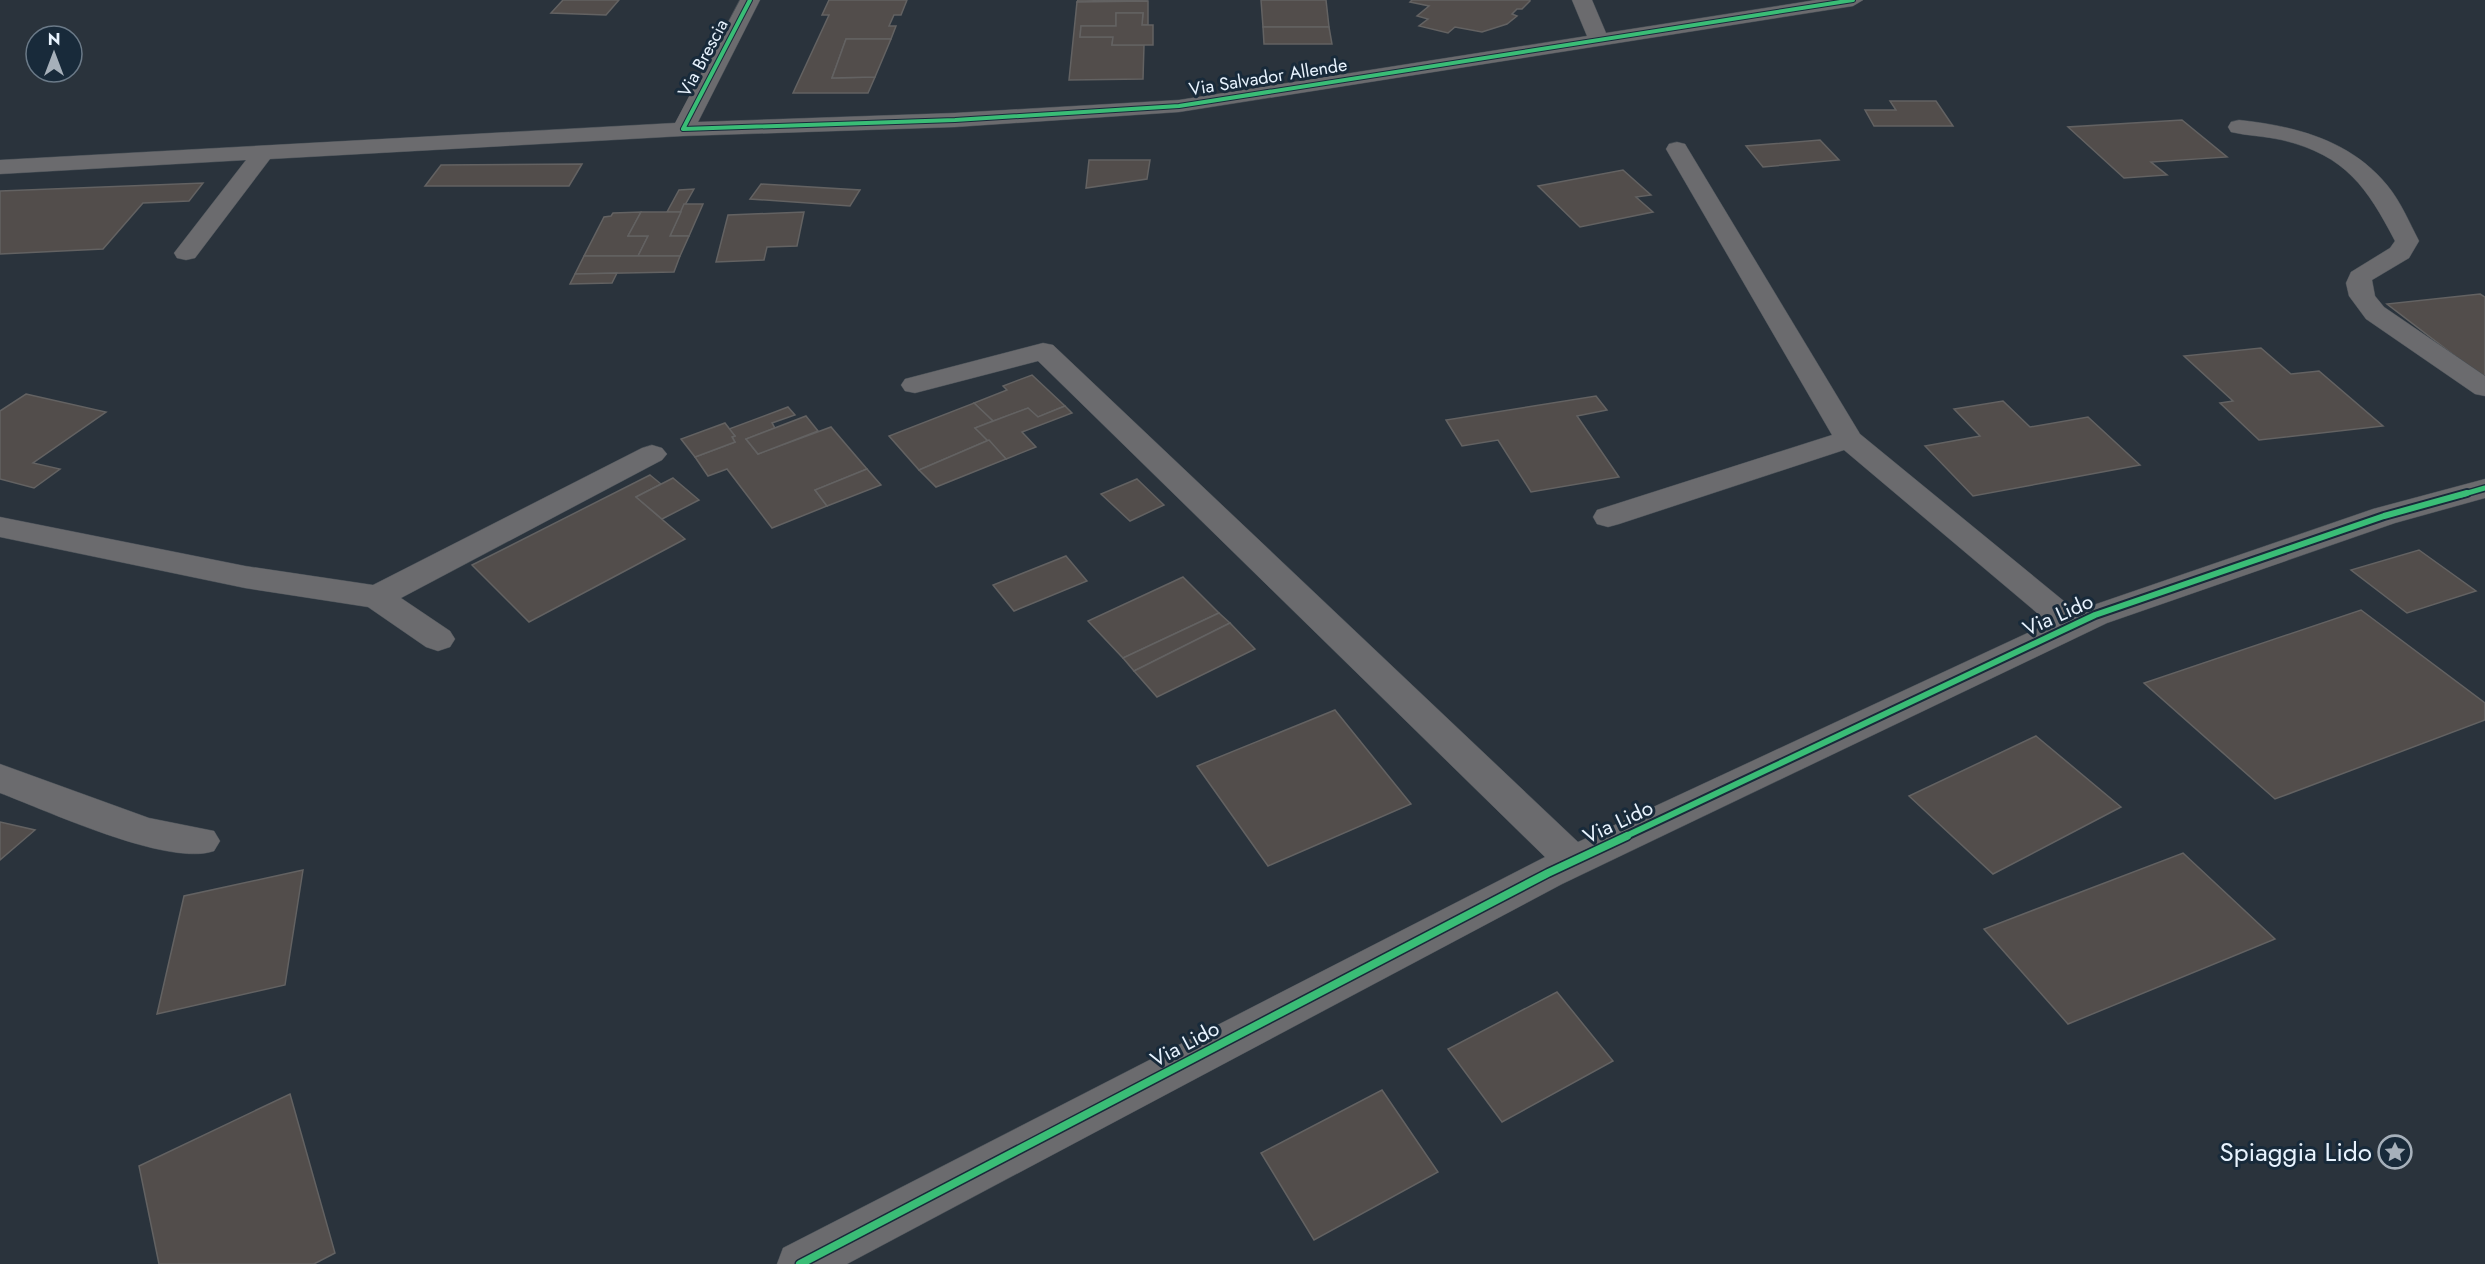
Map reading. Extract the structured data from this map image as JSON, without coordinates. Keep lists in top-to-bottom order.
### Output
{
  "streets": {
    "street": ["Via Brescia", "Via Salvador Allende", "Via Lido"]
  },
  "crossings": [
    ["Via Brescia", "Via Salvador Allende"]
  ],
  "places": {
    "place": ["Spiaggia Lido"]
  },
  "north": "top"
}
